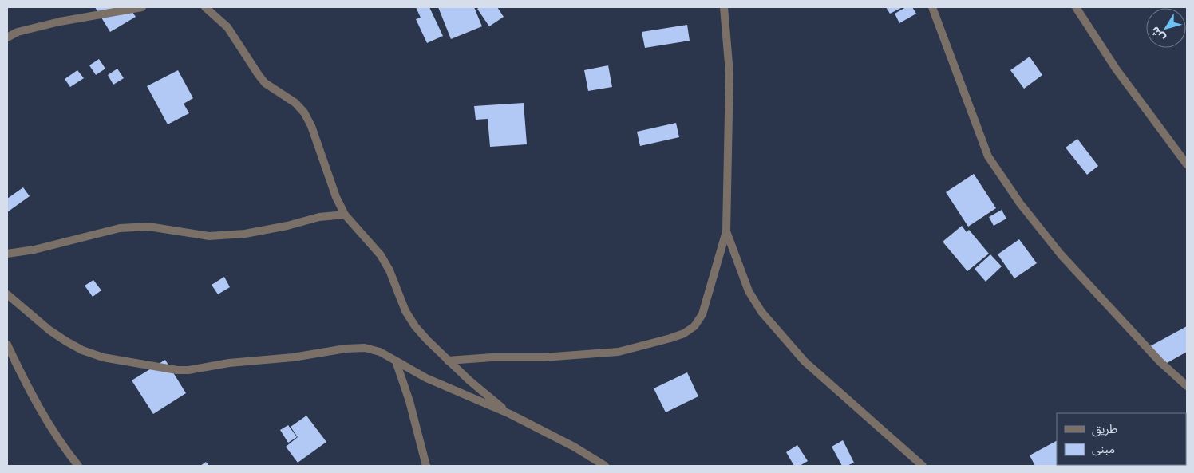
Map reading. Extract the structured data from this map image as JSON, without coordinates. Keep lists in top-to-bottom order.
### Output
{
  "legend": ["طريق", "مبنى"],
  "north": "bottom left"
}
